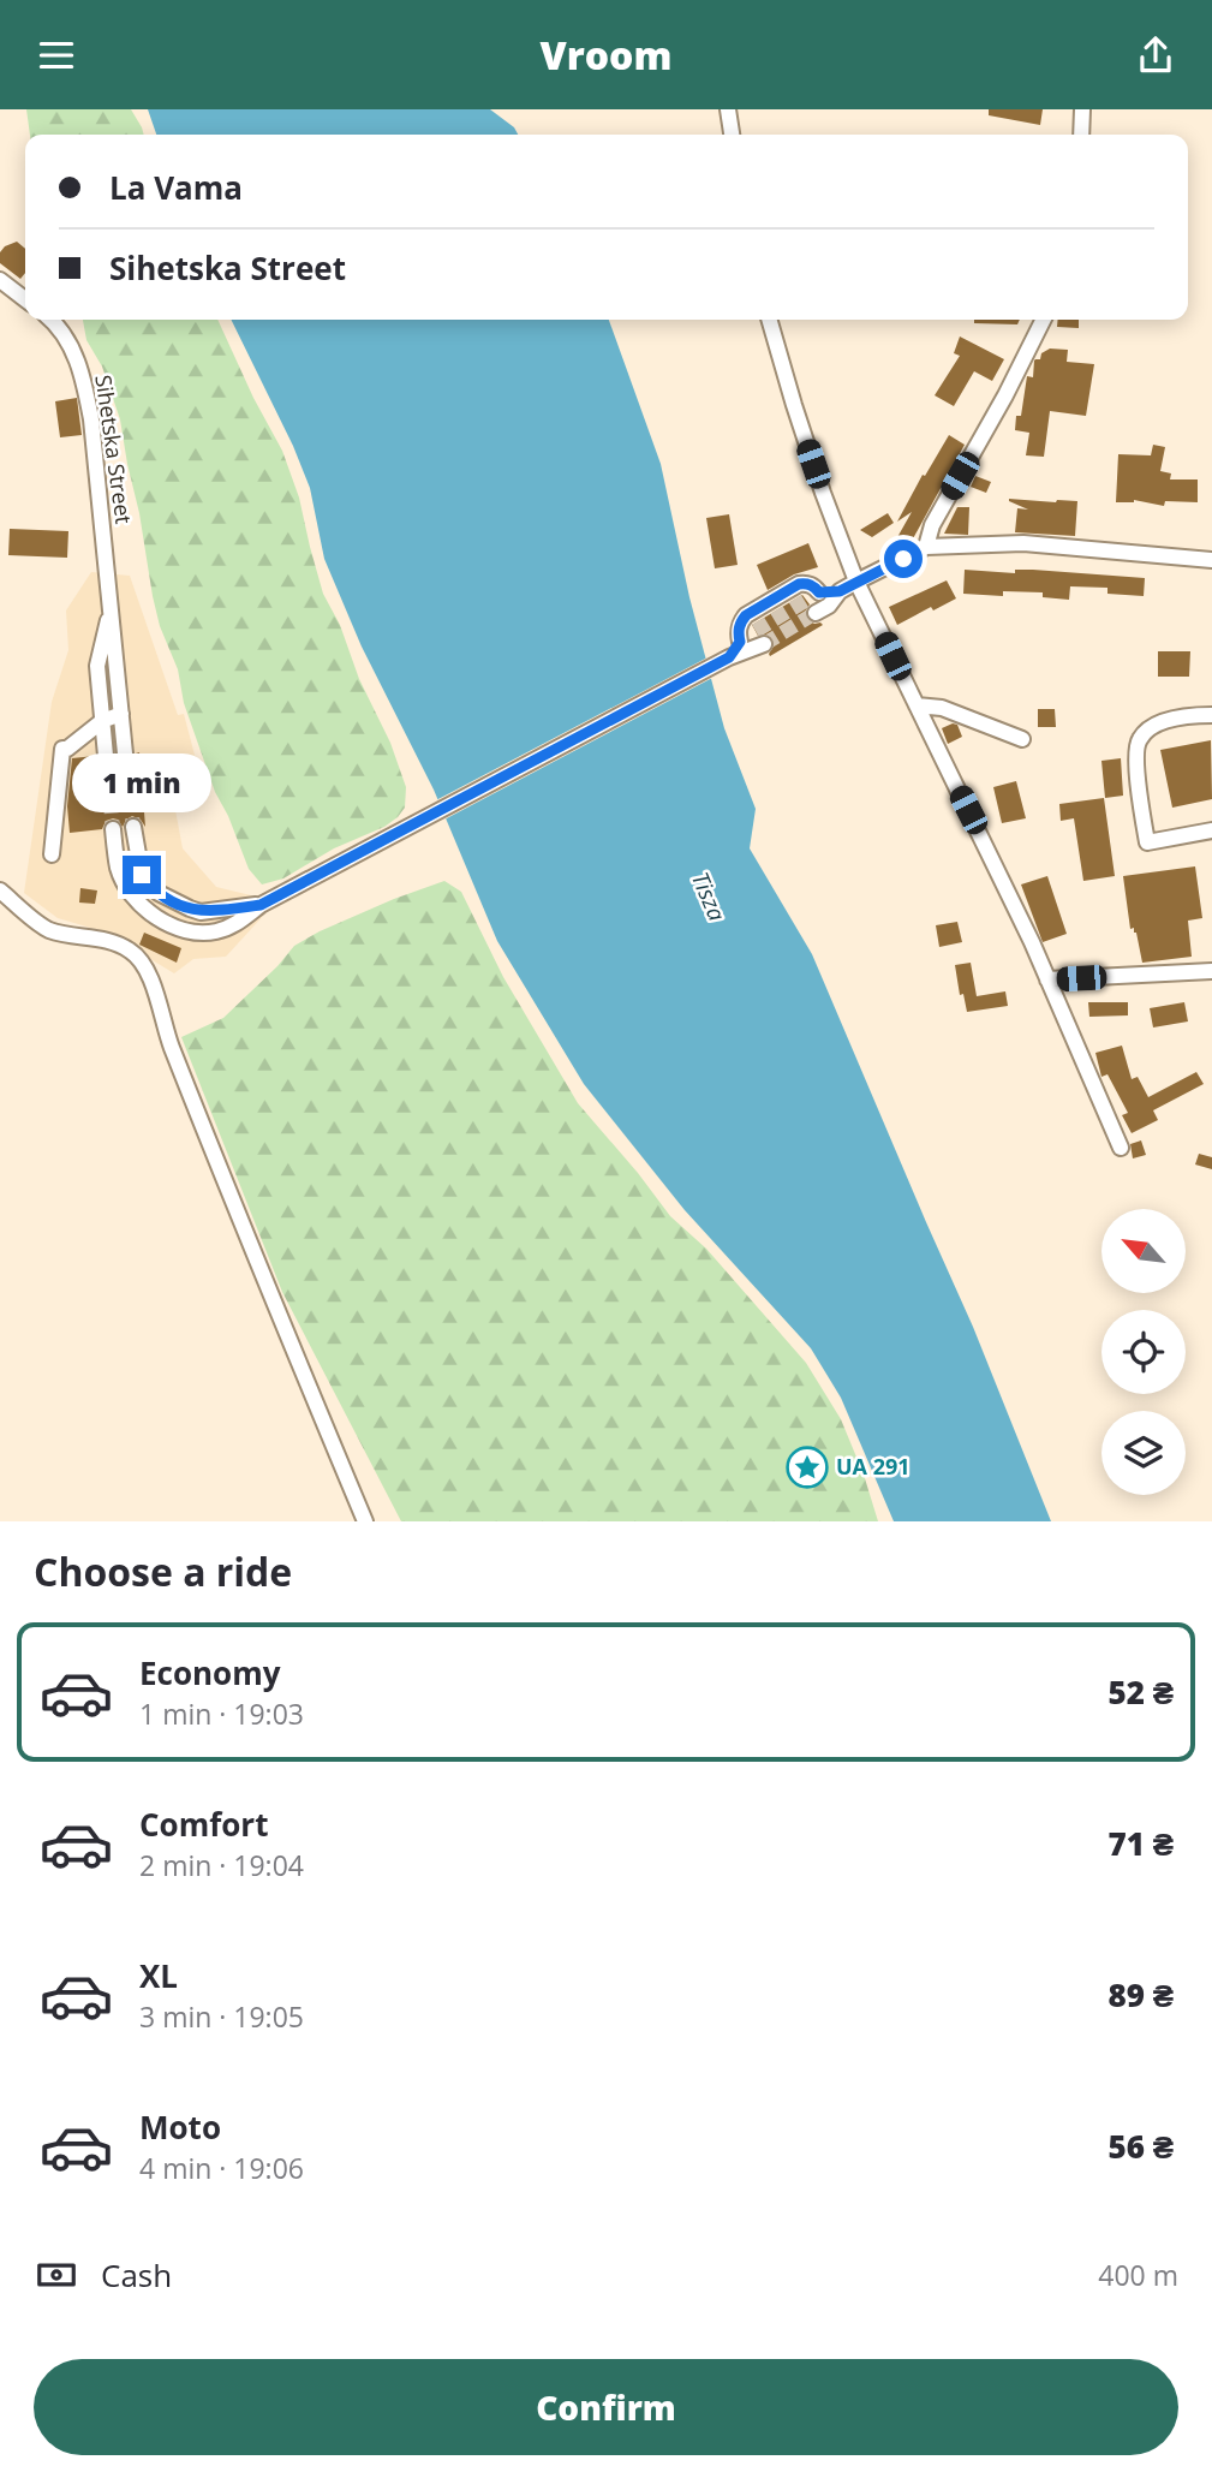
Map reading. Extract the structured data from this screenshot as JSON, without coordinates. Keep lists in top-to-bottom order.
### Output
{
  "streets": {
    "street": ["Sihetska Street"]
  },
  "water": ["Tisza"],
  "places": {
    "place": ["UA 291"]
  },
  "north": "top left",
  "page": {
    "header": "Vroom",
    "banner": ["La Vama", "Sihetska Street"],
    "bubble": "1 min",
    "heading": "Choose a ride",
    "list": [
      {
        "name": "Economy",
        "note": "1 min · 19:03",
        "value": "52 ₴"
      },
      {
        "name": "Comfort",
        "note": "2 min · 19:04",
        "value": "71 ₴"
      },
      {
        "name": "XL",
        "note": "3 min · 19:05",
        "value": "89 ₴"
      },
      {
        "name": "Moto",
        "note": "4 min · 19:06",
        "value": "56 ₴"
      }
    ],
    "pay": ["Cash", "400 m"],
    "buttons": "Confirm"
  }
}
